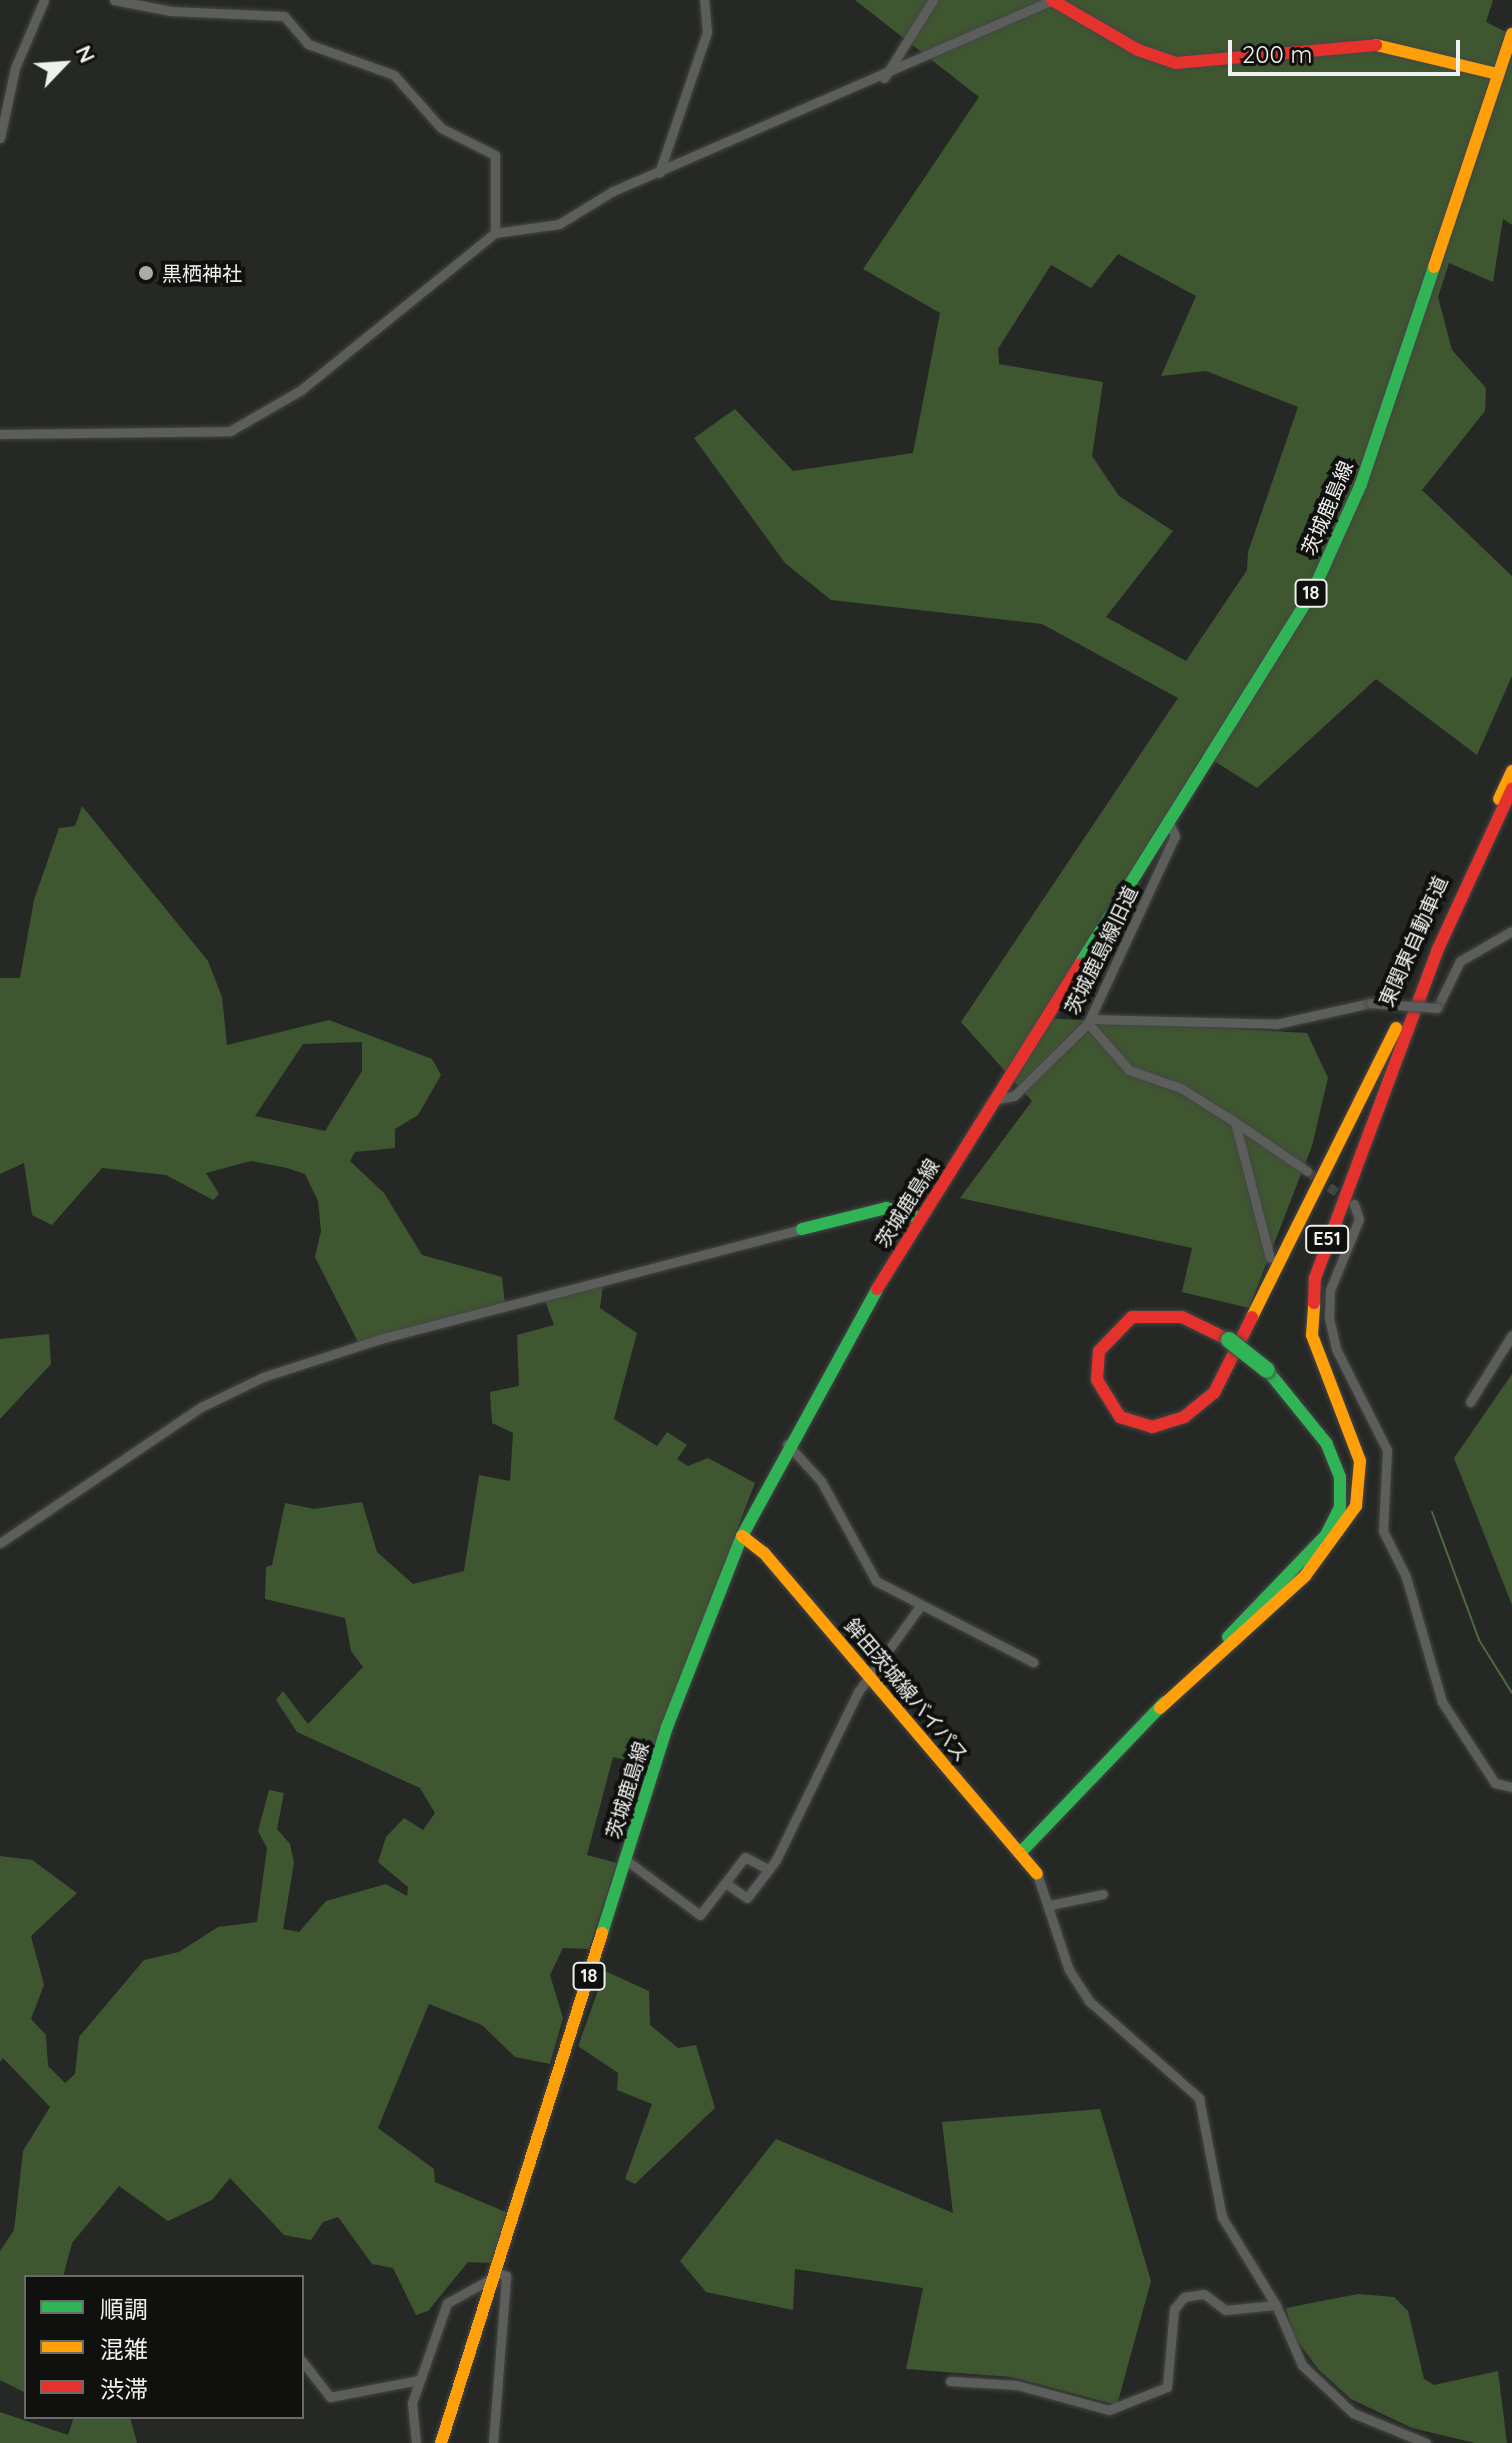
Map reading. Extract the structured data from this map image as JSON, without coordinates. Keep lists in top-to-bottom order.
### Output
{
  "streets": {
    "main road": [
      "茨城鹿島線",
      "18",
      "東関東自動車道",
      "E51",
      "鉾田茨城線バイパス"
    ],
    "street": ["茨城鹿島線旧道"]
  },
  "crossings": [
    ["茨城鹿島線", "茨城鹿島線旧道"],
    ["茨城鹿島線", "鉾田茨城線バイパス"]
  ],
  "places": ["黒栖神社"],
  "legend": ["順調", "混雑", "渋滞"],
  "scale_bar": "200 m",
  "north": "top right"
}
